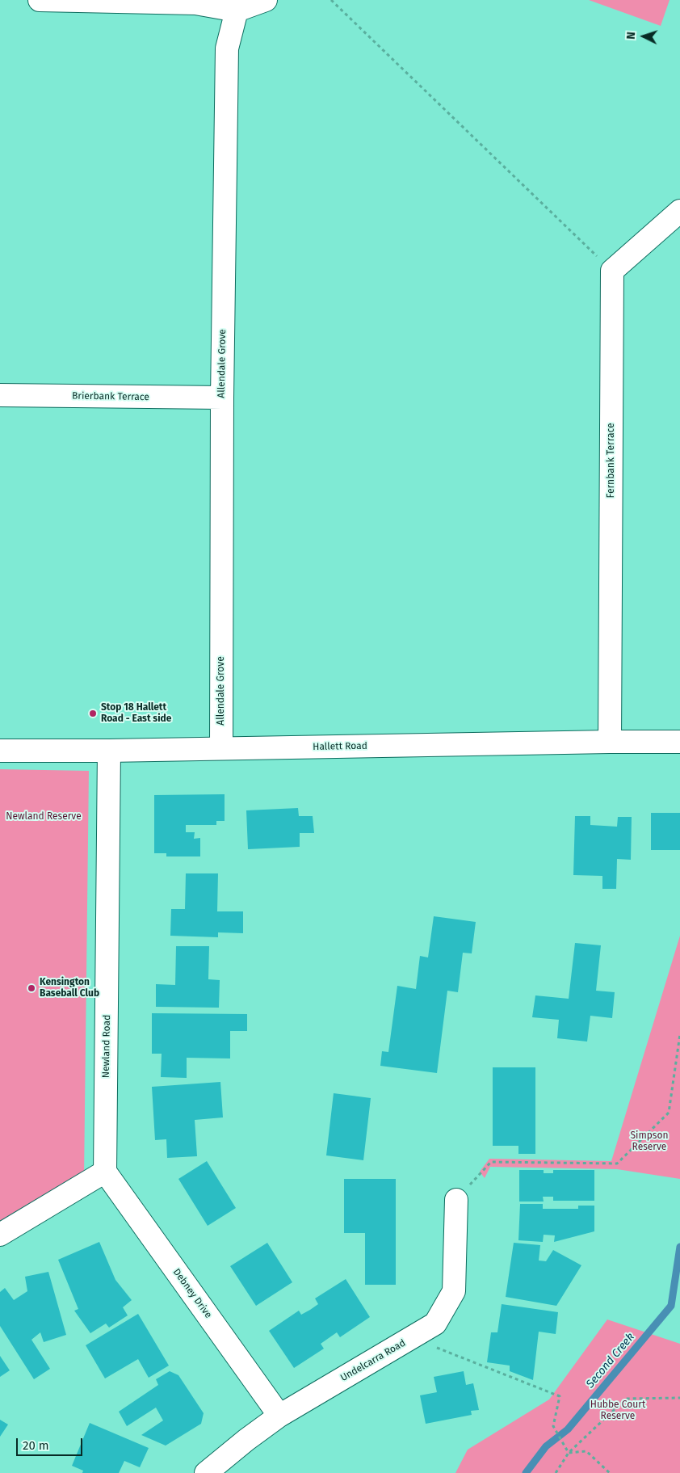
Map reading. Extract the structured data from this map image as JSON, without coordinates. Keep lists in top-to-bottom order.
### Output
{
  "streets": {
    "street": [
      "Allendale Grove",
      "Brierbank Terrace",
      "Fernbank Terrace",
      "Hallett Road",
      "Newland Road",
      "Debney Drive",
      "Undelcarra Road"
    ]
  },
  "crossings": [
    ["Allendale Grove", "Brierbank Terrace"],
    ["Allendale Grove", "Hallett Road"],
    ["Fernbank Terrace", "Hallett Road"],
    ["Hallett Road", "Newland Road"],
    ["Newland Road", "Debney Drive"],
    ["Debney Drive", "Undelcarra Road"]
  ],
  "water": ["Second Creek"],
  "parks": ["Newland Reserve", "Simpson Reserve", "Hubbe Court Reserve"],
  "places": ["Stop 18 Hallett Road - East side", "Kensington Baseball Club"],
  "scale_bar": "20 m",
  "north": "left"
}
